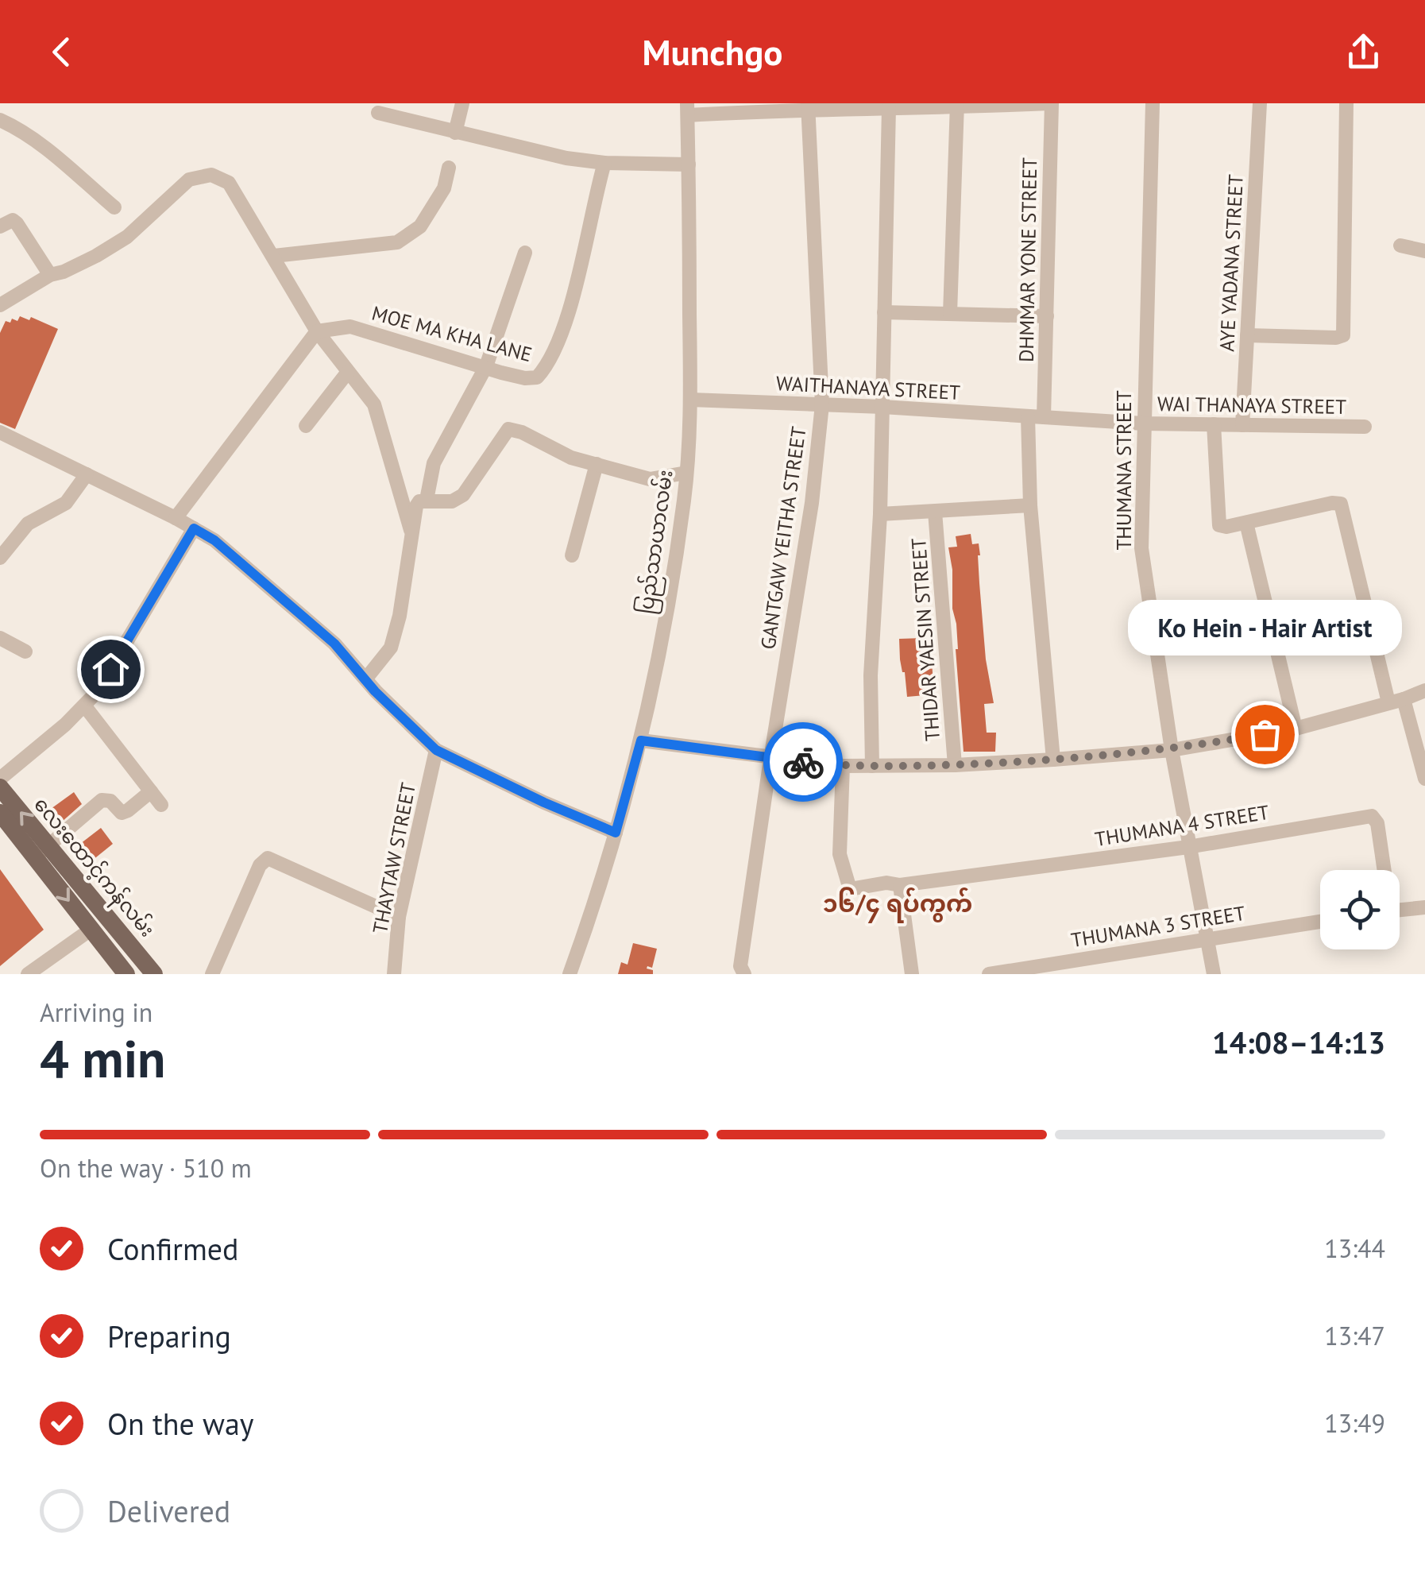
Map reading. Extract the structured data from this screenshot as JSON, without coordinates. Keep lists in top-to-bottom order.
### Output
{
  "streets": {
    "main road": ["လေးထောင့်ကန်လမ်း"],
    "street": [
      "DHMMAR YONE STREET",
      "AYE YADANA STREET",
      "MOE MA KHA LANE",
      "WAITHANAYA STREET",
      "WAI THANAYA STREET",
      "THUMANA STREET",
      "GANTGAW YEITHA STREET",
      "ပြည်သာယာလမ်း",
      "THIDAR YAESIN STREET",
      "THUMANA 4 STREET",
      "THAYTAW STREET",
      "THUMANA 3 STREET"
    ]
  },
  "crossings": [
    ["DHMMAR YONE STREET", "WAITHANAYA STREET"],
    ["DHMMAR YONE STREET", "WAI THANAYA STREET"],
    ["AYE YADANA STREET", "WAI THANAYA STREET"],
    ["WAITHANAYA STREET", "WAI THANAYA STREET"],
    ["WAITHANAYA STREET", "GANTGAW YEITHA STREET"],
    ["WAITHANAYA STREET", "ပြည်သာယာလမ်း"],
    ["WAI THANAYA STREET", "THUMANA STREET"],
    ["THUMANA STREET", "THUMANA 4 STREET"],
    ["THUMANA STREET", "THUMANA 3 STREET"]
  ],
  "districts": ["၁၆/၄ ရပ်ကွက်"],
  "places": ["Ko Hein - Hair Artist"],
  "page": {
    "header": "Munchgo",
    "bubble": "Ko Hein - Hair Artist",
    "heading": ["4 min", "Arriving in", "14:08–14:13"],
    "bar": "On the way · 510 m",
    "list": [
      ["Confirmed", "13:44"],
      ["Preparing", "13:47"],
      ["On the way", "13:49"],
      "Delivered"
    ]
  }
}
